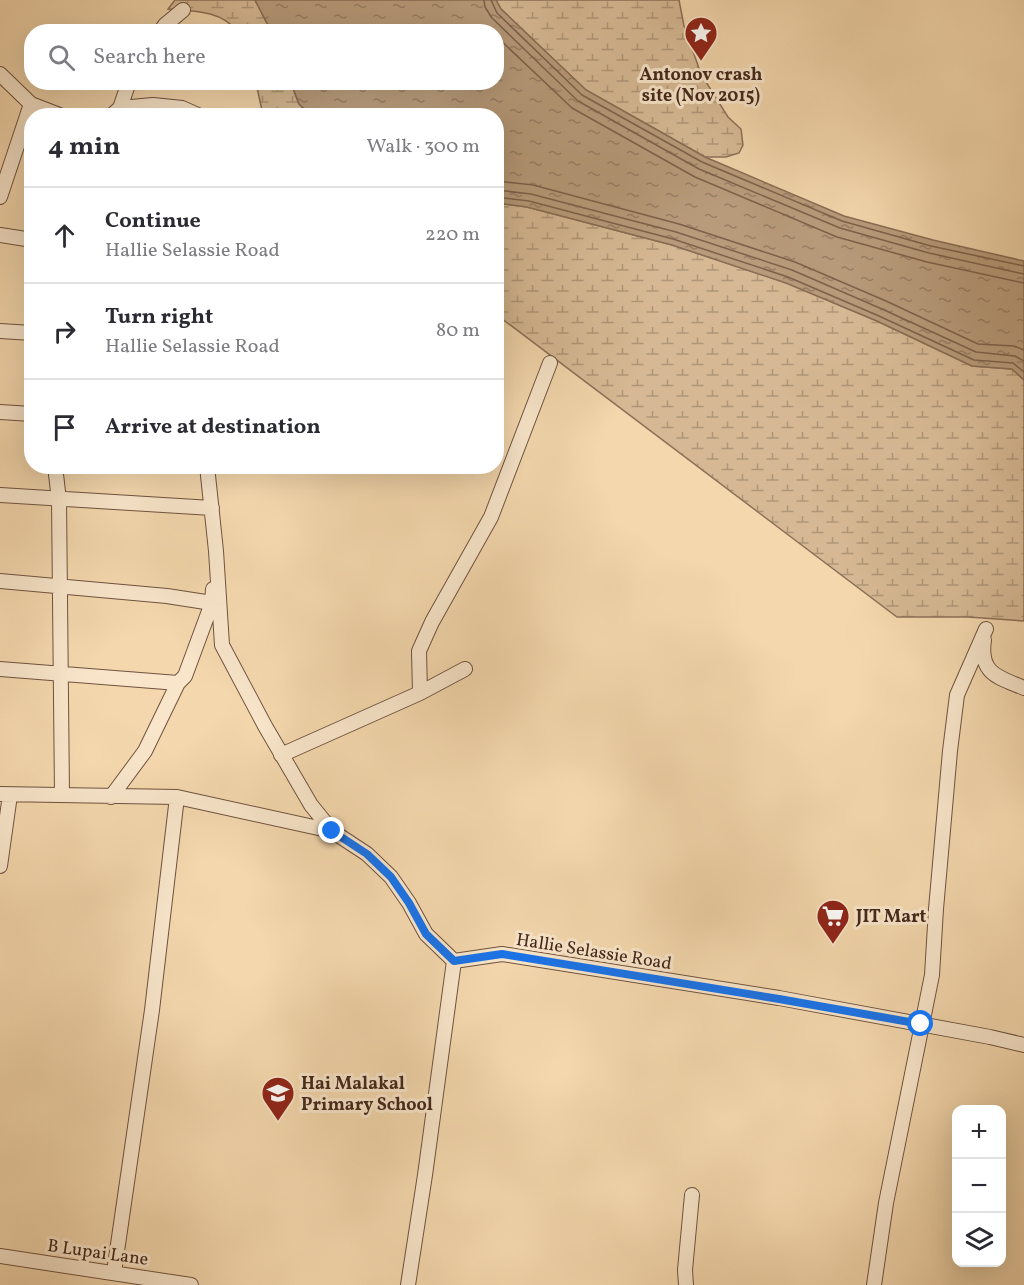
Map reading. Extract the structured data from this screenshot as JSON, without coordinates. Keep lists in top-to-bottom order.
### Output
{
  "streets": {
    "street": ["Hallie Selassie Road", "B Lupai Lane"]
  },
  "places": {
    "place": ["Antonov crash site (Nov 2015)"],
    "supermarket": ["JIT Mart"],
    "school or university": ["Hai Malakal Primary School"]
  },
  "page": {
    "search": "Search here",
    "heading": ["4 min", "Walk · 300 m"],
    "list": [
      ["Continue", "Hallie Selassie Road", "220 m"],
      ["Turn right", "Hallie Selassie Road", "80 m"],
      "Arrive at destination"
    ],
    "map_buttons": ["+", "−"]
  }
}
